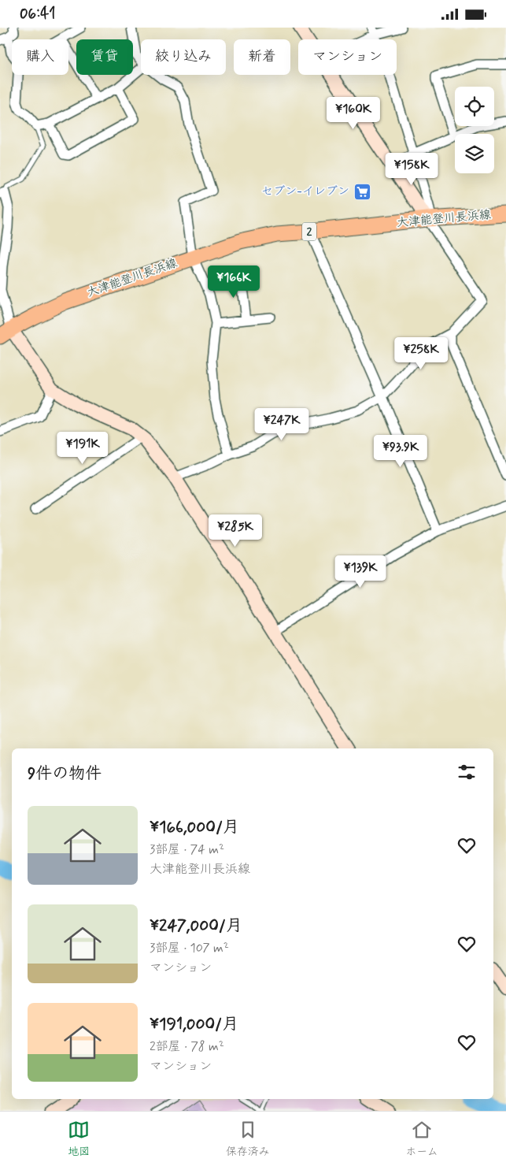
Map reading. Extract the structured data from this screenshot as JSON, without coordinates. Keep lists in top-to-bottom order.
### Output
{
  "streets": {
    "main road": ["大津能登川長浜線", "2"]
  },
  "places": {
    "supermarket": ["セブン-イレブン"]
  },
  "page": {
    "status": "06:41",
    "chip": [
      "購入",
      "賃貸",
      "絞り込み",
      "新着",
      "マンション"
    ],
    "price": [
      "¥160K",
      "¥158K",
      "¥166K",
      "¥258K",
      "¥247K",
      "¥191K",
      "¥93.9K",
      "¥285K",
      "¥139K"
    ],
    "heading": "9件の物件",
    "list": [
      {
        "name": "¥166,000/月",
        "note": "3部屋 · 74 m² · 大津能登川長浜線"
      },
      {
        "name": "¥247,000/月",
        "note": "3部屋 · 107 m² · マンション"
      },
      {
        "name": "¥191,000/月",
        "note": "2部屋 · 78 m² · マンション"
      }
    ],
    "tabs": ["地図", "保存済み", "ホーム"]
  }
}
